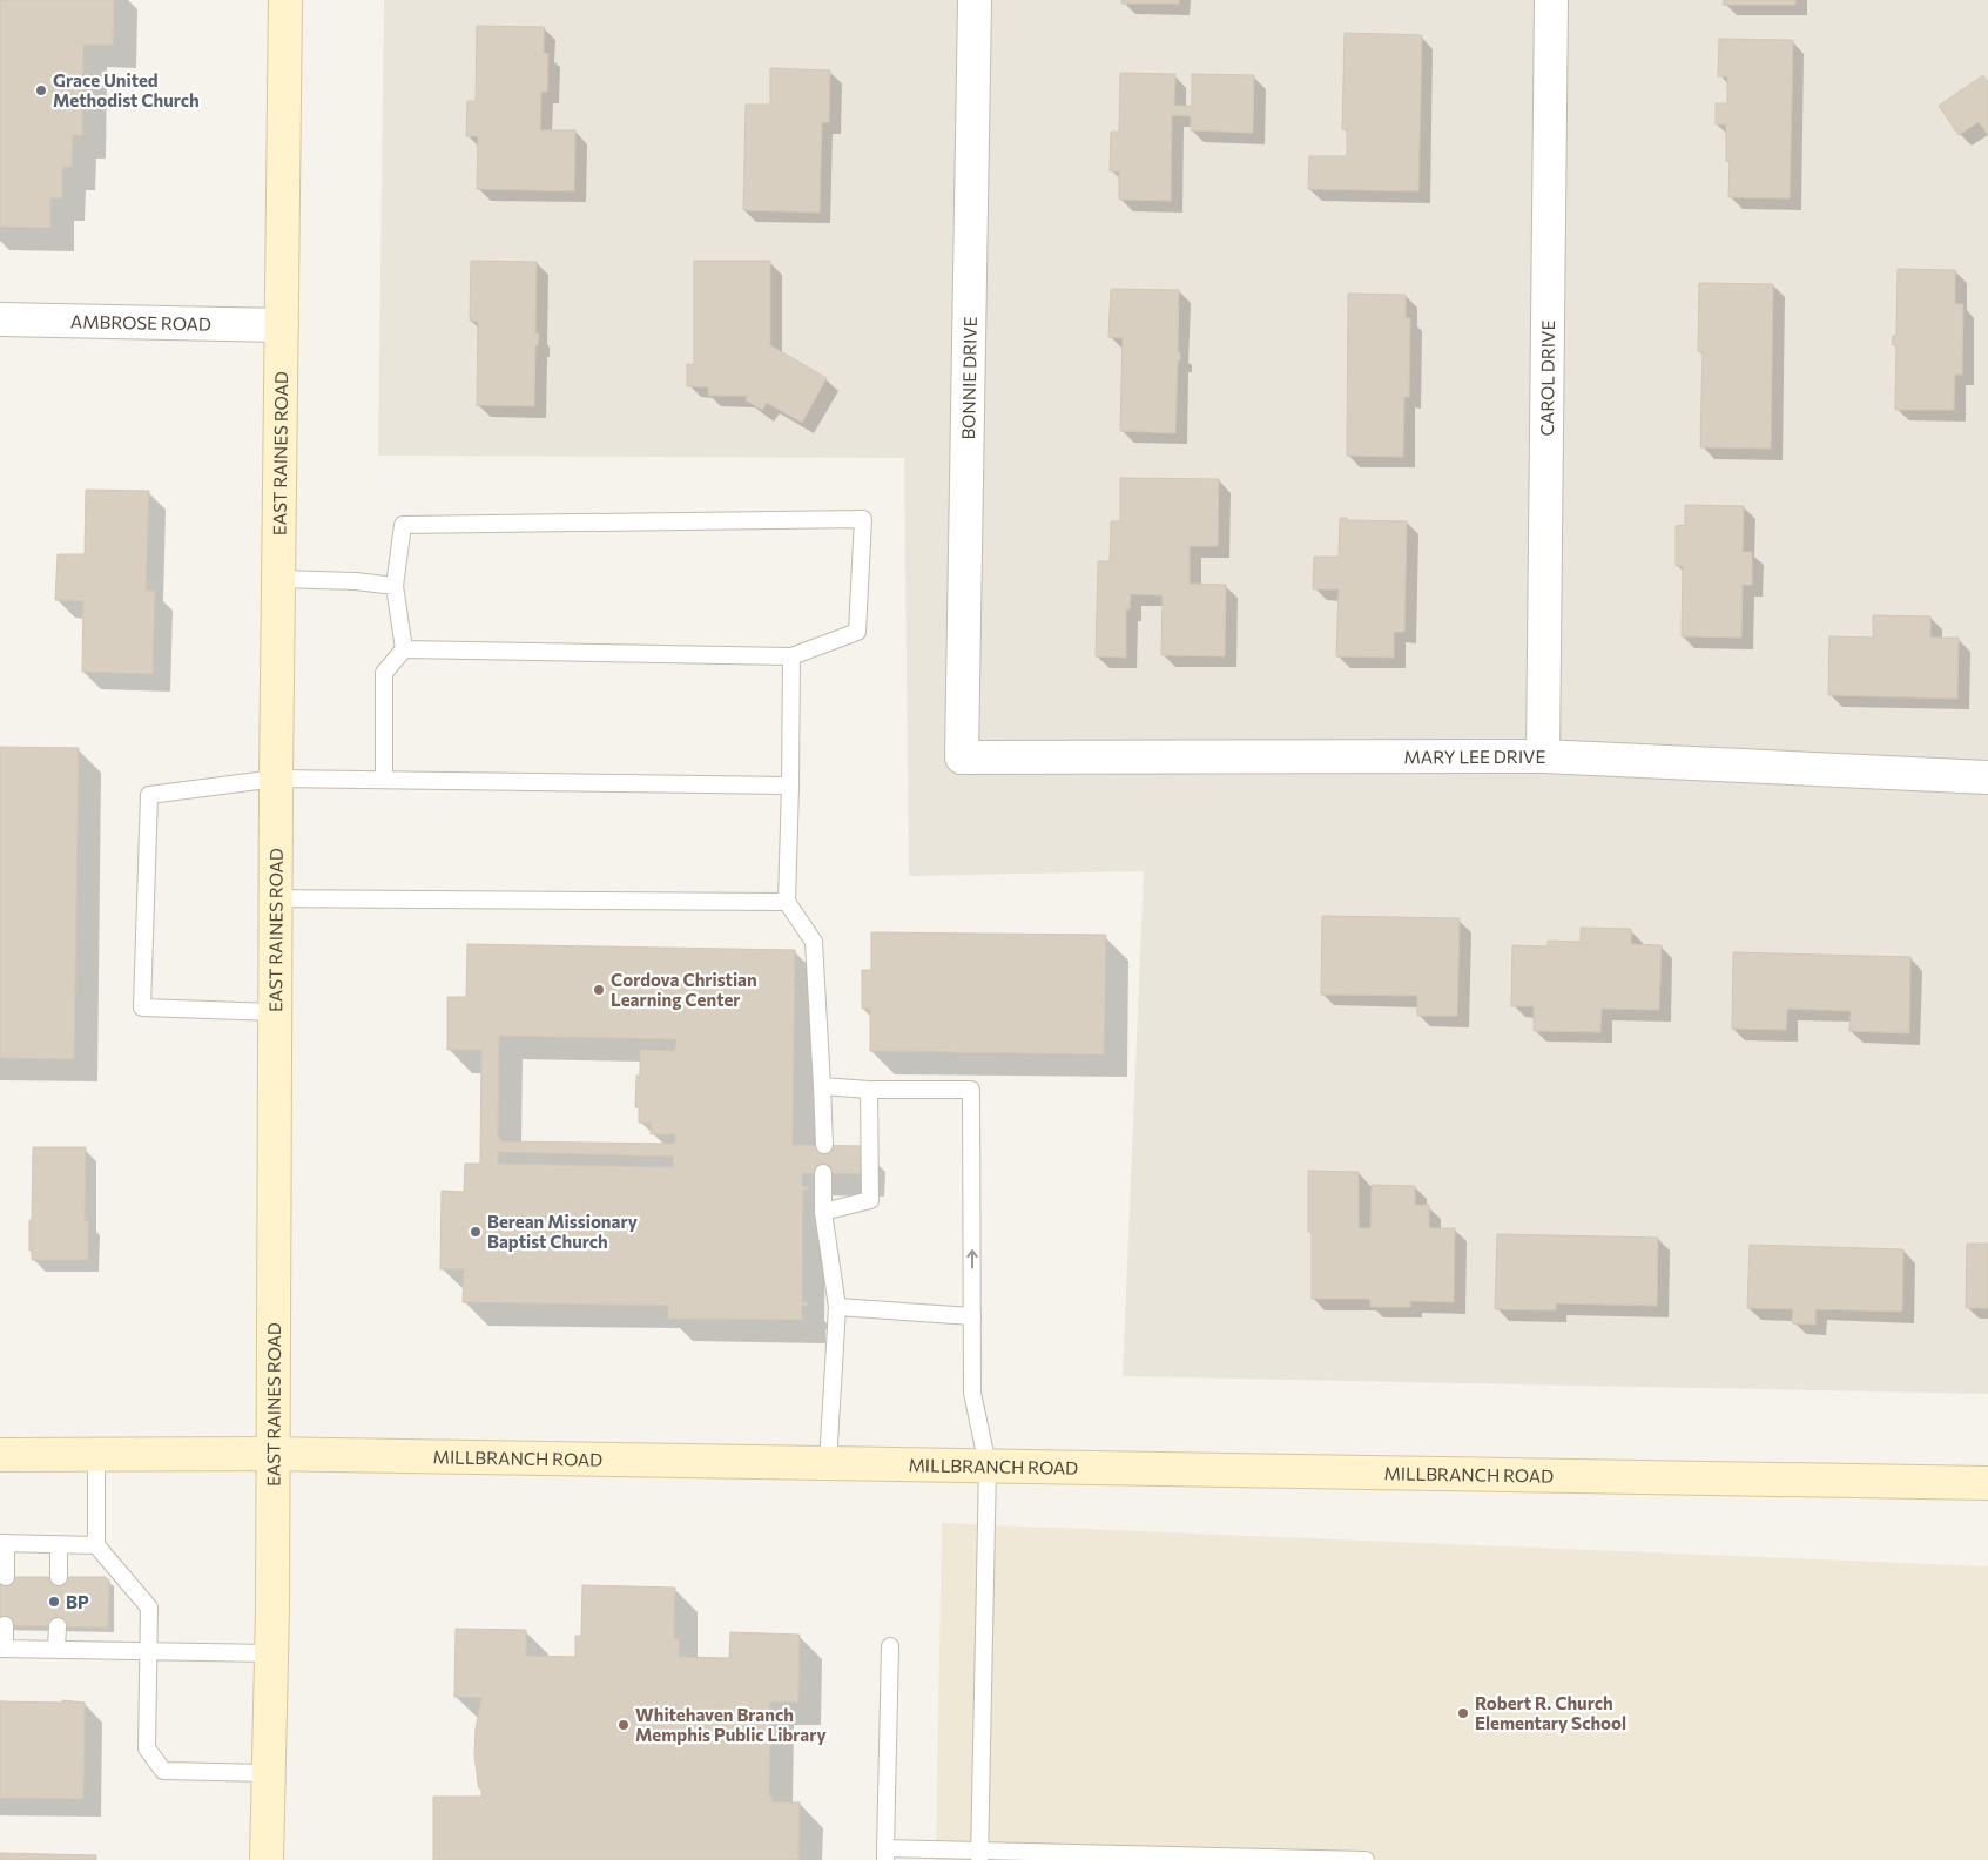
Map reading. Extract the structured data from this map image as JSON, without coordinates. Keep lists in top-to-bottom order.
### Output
{
  "streets": {
    "main road": ["EAST RAINES ROAD", "MILLBRANCH ROAD"],
    "street": [
      "AMBROSE ROAD",
      "BONNIE DRIVE",
      "CAROL DRIVE",
      "MARY LEE DRIVE"
    ]
  },
  "crossings": [
    ["AMBROSE ROAD", "EAST RAINES ROAD"],
    ["BONNIE DRIVE", "MARY LEE DRIVE"],
    ["CAROL DRIVE", "MARY LEE DRIVE"],
    ["EAST RAINES ROAD", "MILLBRANCH ROAD"]
  ],
  "places": [
    "Grace United Methodist Church",
    "Cordova Christian Learning Center",
    "Berean Missionary Baptist Church",
    "BP",
    "Robert R. Church Elementary School",
    "Whitehaven Branch Memphis Public Library"
  ]
}
